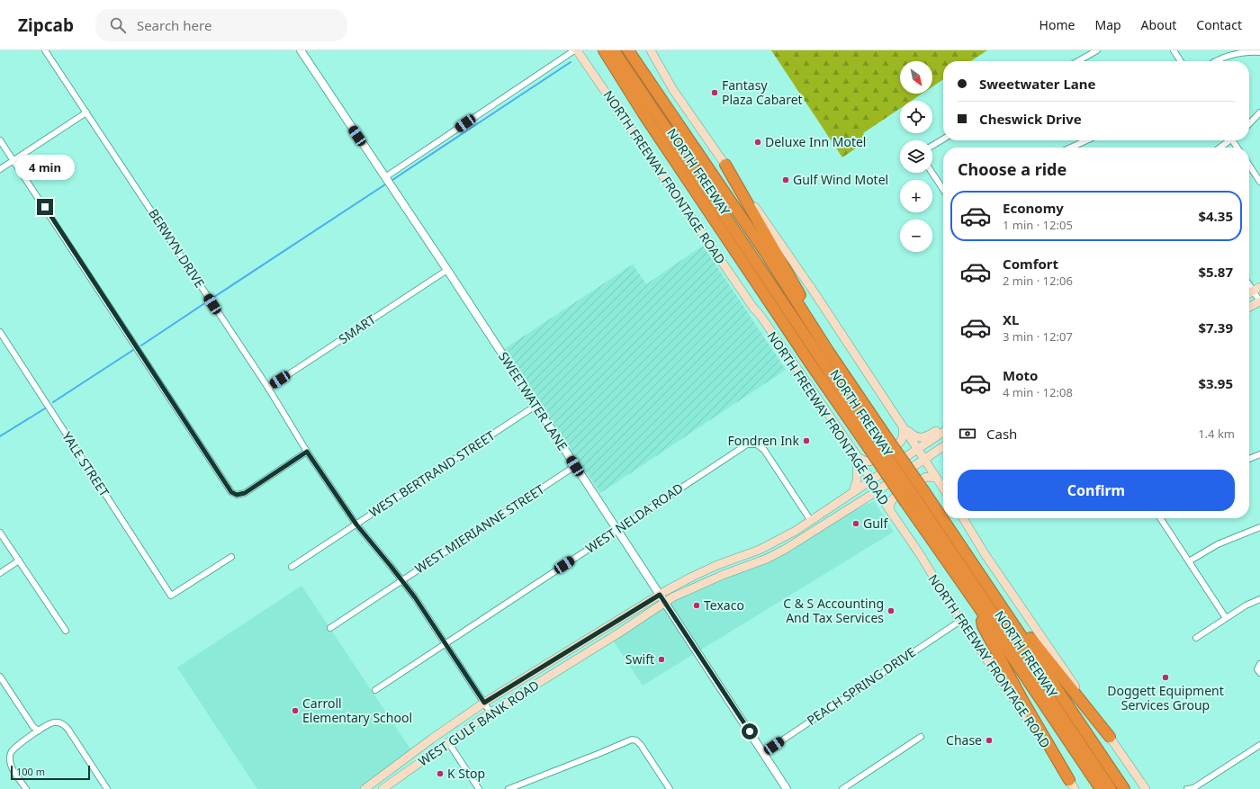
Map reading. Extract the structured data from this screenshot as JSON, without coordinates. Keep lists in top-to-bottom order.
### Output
{
  "streets": {
    "highway": ["NORTH FREEWAY"],
    "main road": ["NORTH FREEWAY FRONTAGE ROAD", "WEST GULF BANK ROAD"],
    "street": [
      "BERWYN DRIVE",
      "SMART",
      "SWEETWATER LANE",
      "YALE STREET",
      "WEST BERTRAND STREET",
      "WEST NELDA ROAD",
      "WEST MIERIANNE STREET",
      "PEACH SPRING DRIVE"
    ]
  },
  "crossings": [
    ["NORTH FREEWAY FRONTAGE ROAD", "PEACH SPRING DRIVE"],
    ["NORTH FREEWAY FRONTAGE ROAD", "WEST GULF BANK ROAD"],
    ["BERWYN DRIVE", "SMART"],
    ["BERWYN DRIVE", "WEST BERTRAND STREET"],
    ["BERWYN DRIVE", "WEST NELDA ROAD"],
    ["BERWYN DRIVE", "WEST MIERIANNE STREET"],
    ["BERWYN DRIVE", "WEST GULF BANK ROAD"],
    ["SMART", "SWEETWATER LANE"],
    ["SWEETWATER LANE", "WEST BERTRAND STREET"],
    ["SWEETWATER LANE", "WEST NELDA ROAD"],
    ["SWEETWATER LANE", "WEST MIERIANNE STREET"],
    ["SWEETWATER LANE", "PEACH SPRING DRIVE"],
    ["SWEETWATER LANE", "WEST GULF BANK ROAD"],
    ["WEST NELDA ROAD", "WEST GULF BANK ROAD"]
  ],
  "places": [
    "Fantasy Plaza Cabaret",
    "Deluxe Inn Motel",
    "Gulf Wind Motel",
    "Fondren Ink",
    "Gulf",
    "Texaco",
    "C & S Accounting And Tax Services",
    "Swift",
    "Doggett Equipment Services Group",
    "Carroll Elementary School",
    "Chase",
    "K Stop"
  ],
  "scale_bar": "100 m",
  "north": "bottom right",
  "page": {
    "header": "Zipcab",
    "search": "Search here",
    "nav": [
      "Home",
      "Map",
      "About",
      "Contact"
    ],
    "map_buttons": ["+", "−"],
    "banner": ["Sweetwater Lane", "Cheswick Drive"],
    "heading": "Choose a ride",
    "bubble": "4 min",
    "list": [
      {
        "name": "Economy",
        "note": "1 min · 12:05",
        "value": "$4.35"
      },
      {
        "name": "Comfort",
        "note": "2 min · 12:06",
        "value": "$5.87"
      },
      {
        "name": "XL",
        "note": "3 min · 12:07",
        "value": "$7.39"
      },
      {
        "name": "Moto",
        "note": "4 min · 12:08",
        "value": "$3.95"
      }
    ],
    "pay": ["Cash", "1.4 km"],
    "buttons": "Confirm",
    "scale": "100 m"
  }
}
